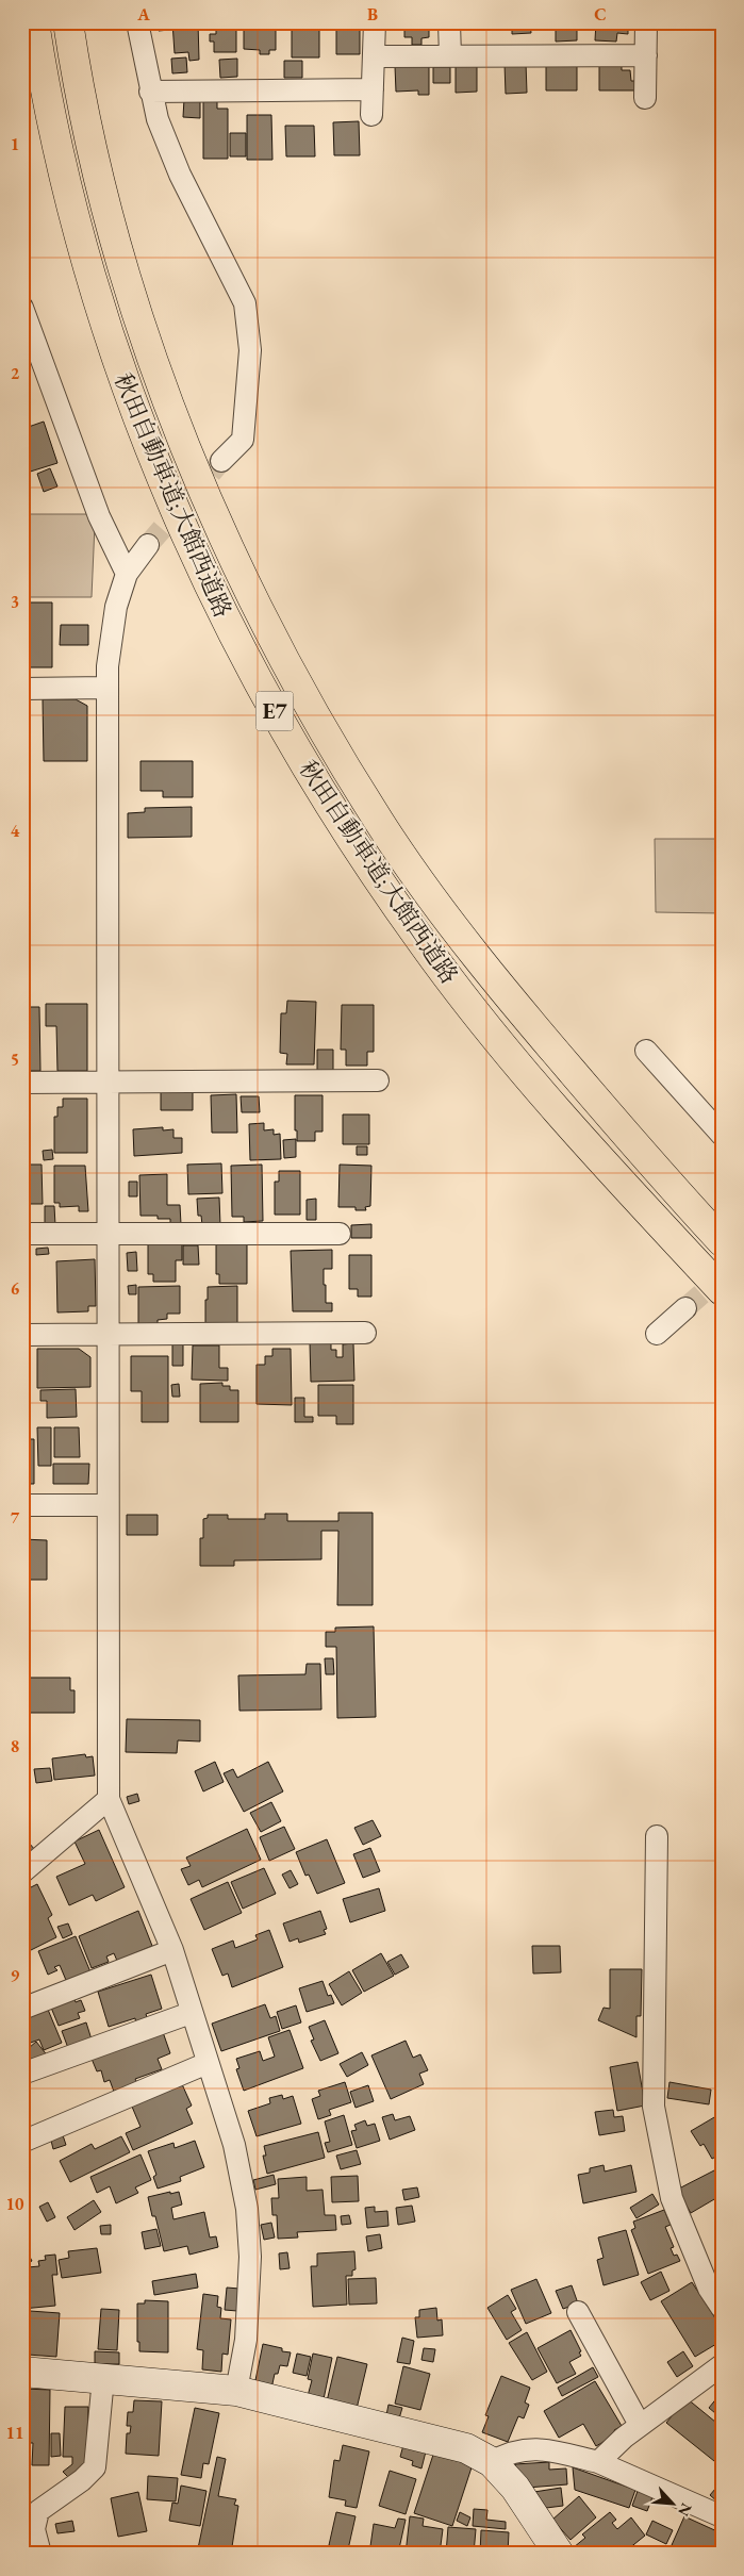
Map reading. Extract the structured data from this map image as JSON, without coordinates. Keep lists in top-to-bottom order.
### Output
{
  "streets": {
    "highway": ["秋田自動車道;大館西道路", "E7"]
  },
  "north": "bottom right",
  "grid": {
    "columns": ["A", "B", "C"],
    "rows": [
      "1",
      "2",
      "3",
      "4",
      "5",
      "6",
      "7",
      "8",
      "9",
      "10",
      "11"
    ]
  }
}
